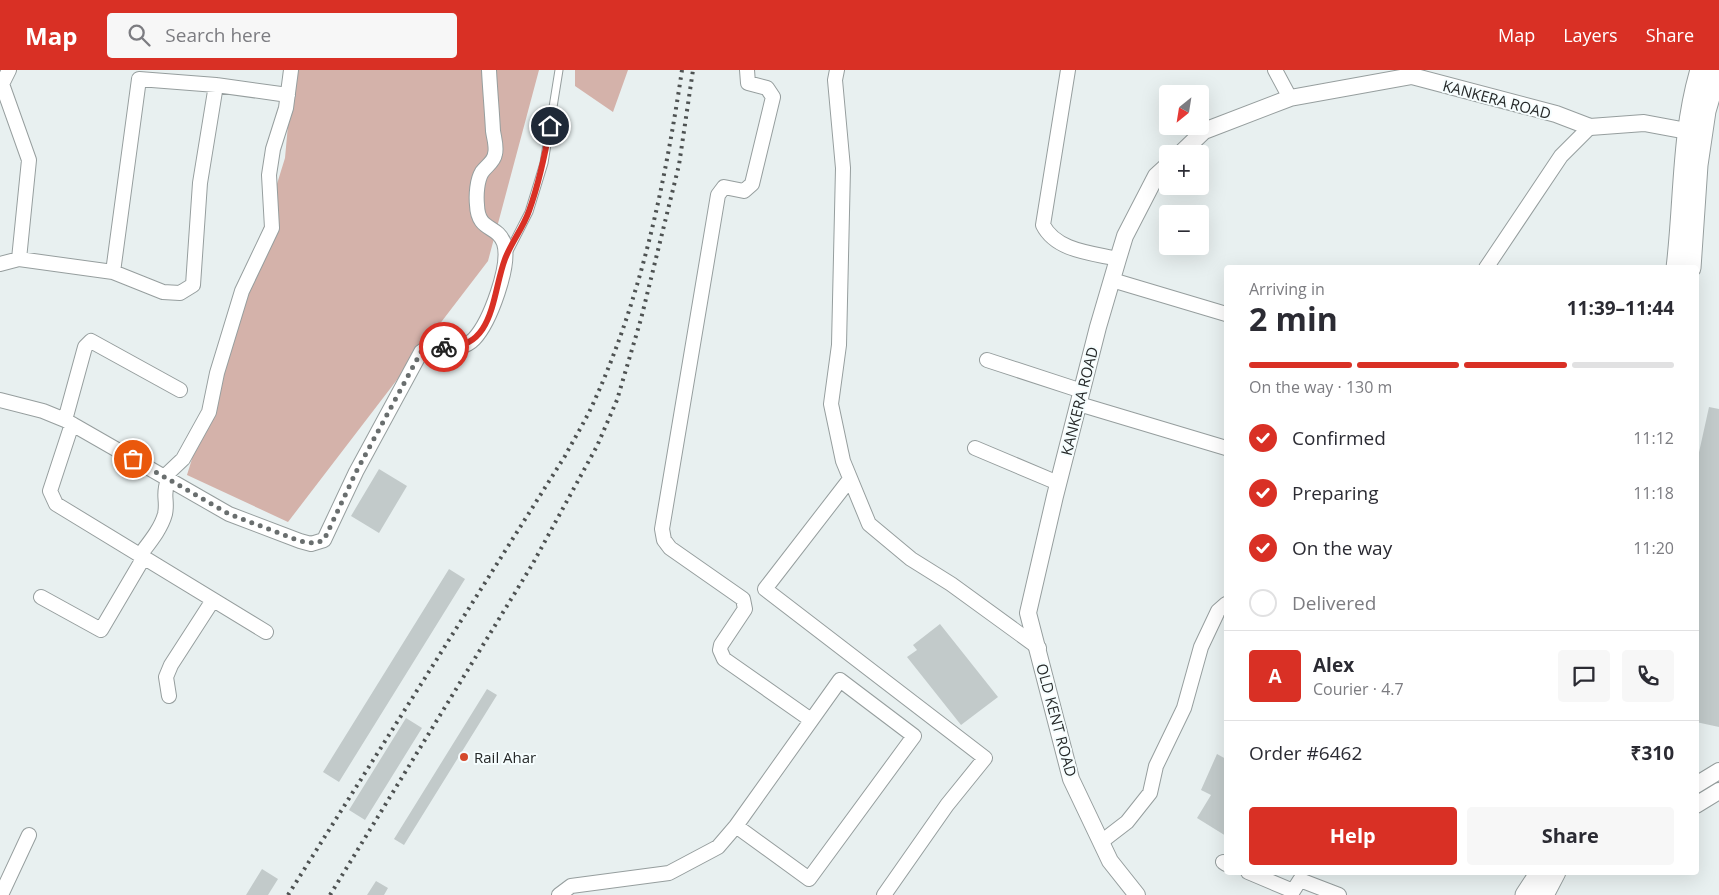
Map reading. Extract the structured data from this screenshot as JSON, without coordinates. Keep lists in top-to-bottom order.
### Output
{
  "streets": {
    "street": ["KANKERA ROAD", "OLD KENT ROAD"]
  },
  "crossings": [
    ["KANKERA ROAD", "OLD KENT ROAD"]
  ],
  "places": ["Rail Ahar"],
  "north": "bottom left",
  "page": {
    "header": "Map",
    "search": "Search here",
    "nav": ["Map", "Layers", "Share"],
    "map_buttons": ["+", "−"],
    "heading": ["2 min", "Arriving in", "11:39–11:44"],
    "panel": [
      "Alex",
      "Courier · 4.7",
      "Order #6462",
      "₹310"
    ],
    "bar": "On the way · 130 m",
    "list": [
      ["Confirmed", "11:12"],
      ["Preparing", "11:18"],
      ["On the way", "11:20"],
      "Delivered"
    ],
    "round": "A",
    "buttons": ["Help", "Share"]
  }
}
